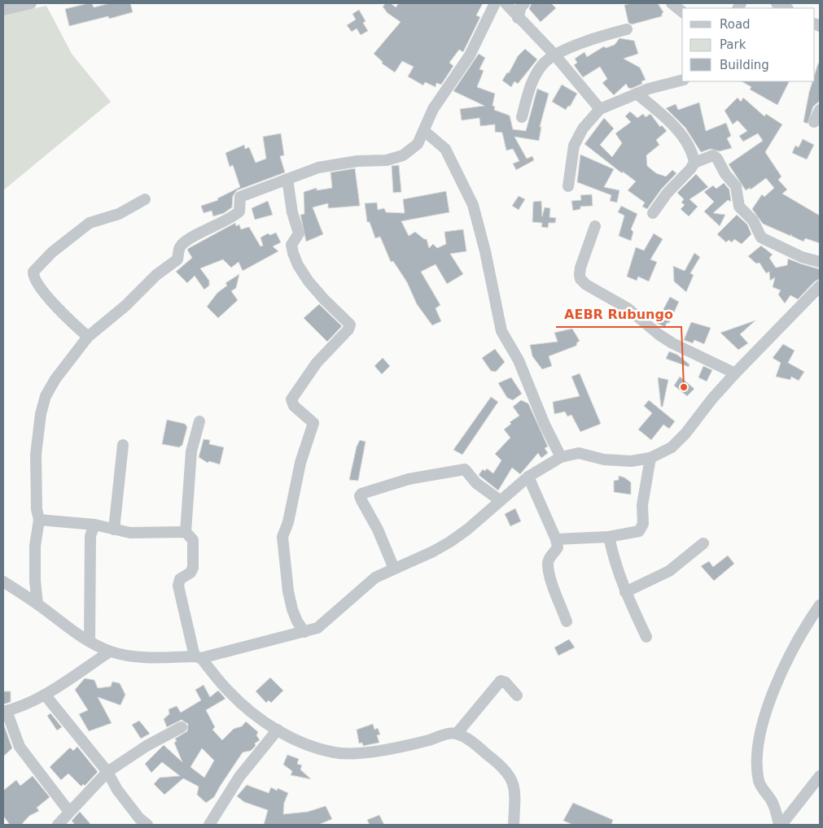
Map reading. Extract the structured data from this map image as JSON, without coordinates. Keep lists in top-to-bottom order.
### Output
{
  "places": ["AEBR Rubungo"],
  "legend": ["Road", "Park", "Building"]
}
